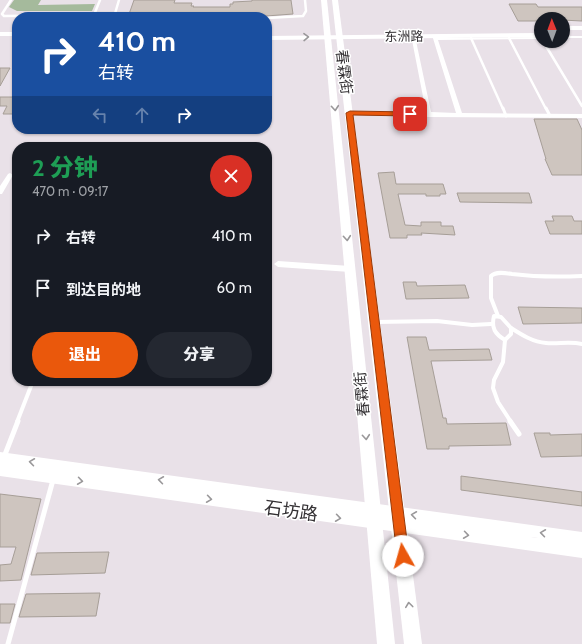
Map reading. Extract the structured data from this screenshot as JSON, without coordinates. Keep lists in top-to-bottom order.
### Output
{
  "streets": {
    "main road": ["春霖街"],
    "street": ["东洲路", "石坊路"]
  },
  "crossings": [
    ["东洲路", "春霖街"],
    ["春霖街", "石坊路"]
  ],
  "north": "top",
  "page": {
    "turn": ["410 m", "右转"],
    "heading": ["2 分钟", "470 m · 09:17"],
    "list": [
      {
        "name": "右转",
        "value": "410 m"
      },
      {
        "name": "到达目的地",
        "value": "60 m"
      }
    ],
    "buttons": ["退出", "分享"]
  }
}
